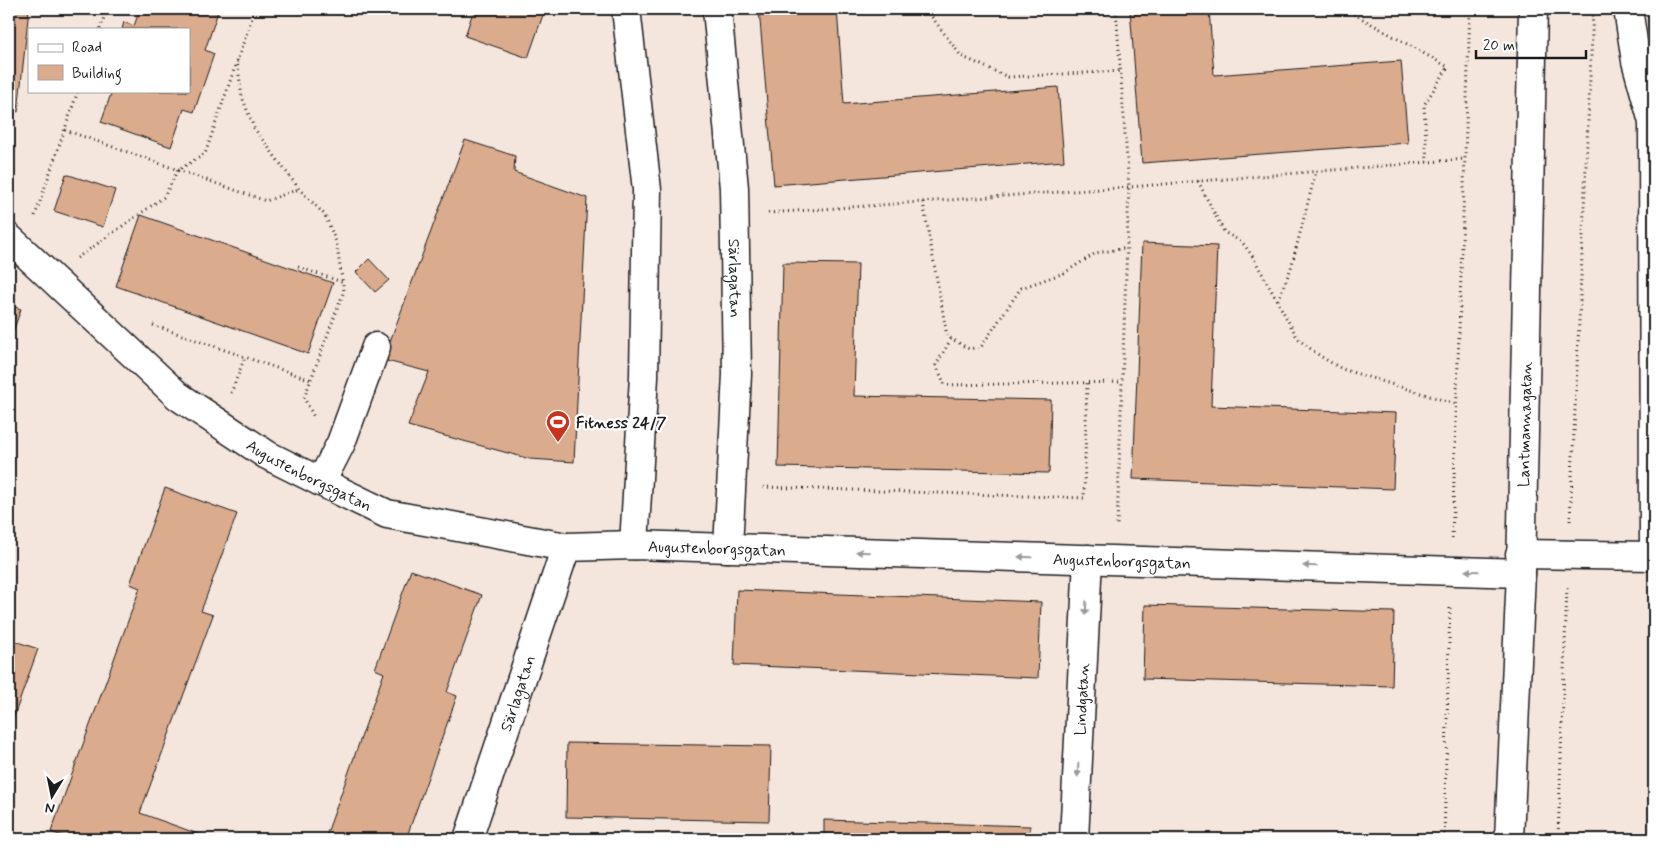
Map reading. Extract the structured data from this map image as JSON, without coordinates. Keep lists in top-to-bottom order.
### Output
{
  "streets": {
    "street": [
      "Särlagatan",
      "Lantmannagatan",
      "Augustenborgsgatan",
      "Lindgatan"
    ]
  },
  "crossings": [
    ["Särlagatan", "Augustenborgsgatan"],
    ["Lantmannagatan", "Augustenborgsgatan"],
    ["Augustenborgsgatan", "Lindgatan"]
  ],
  "one_way": ["Augustenborgsgatan", "Lindgatan"],
  "places": {
    "sports": ["Fitness 24/7"]
  },
  "legend": ["Road", "Building"],
  "scale_bar": "20 m",
  "north": "bottom"
}
